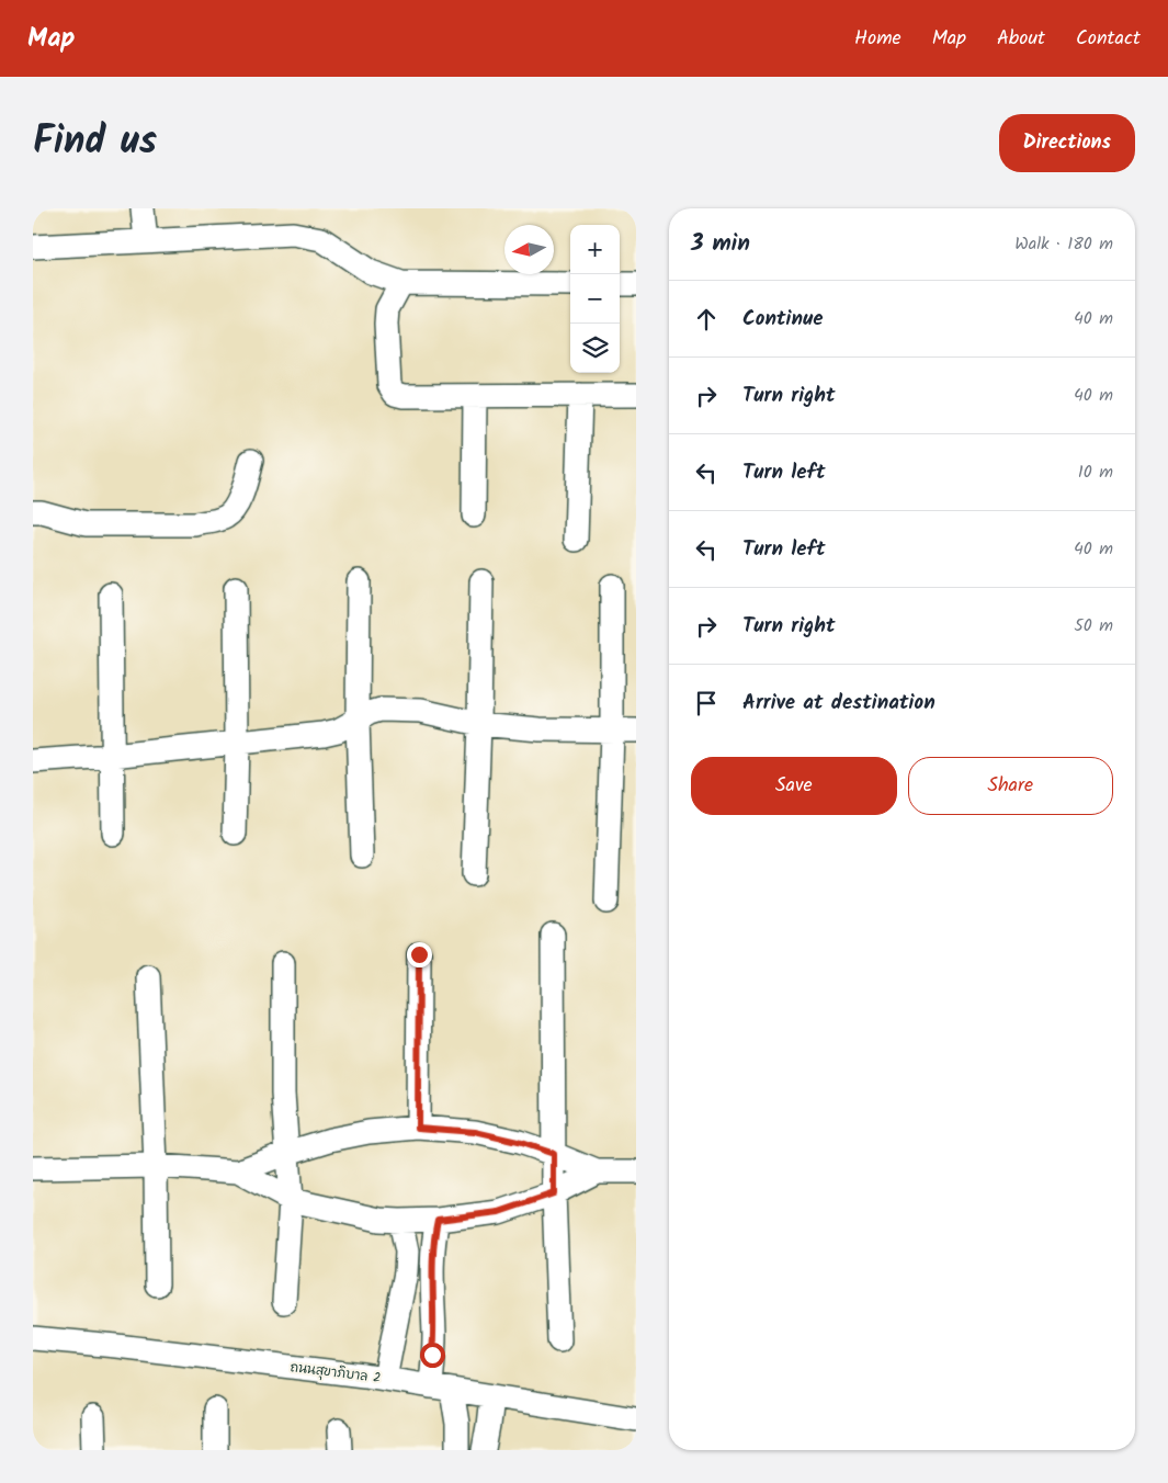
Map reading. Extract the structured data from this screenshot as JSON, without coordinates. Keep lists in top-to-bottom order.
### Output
{
  "streets": {
    "street": ["ถนนสุขาภิบาล 2"]
  },
  "north": "left",
  "page": {
    "header": "Map",
    "nav": [
      "Home",
      "Map",
      "About",
      "Contact"
    ],
    "title": "Find us",
    "buttons": [
      "Directions",
      ["Save", "Share"]
    ],
    "heading": ["3 min", "Walk · 180 m"],
    "map_buttons": ["+", "−"],
    "list": [
      ["Continue", "40 m"],
      ["Turn right", "40 m"],
      ["Turn left", "10 m"],
      ["Turn left", "40 m"],
      ["Turn right", "50 m"],
      "Arrive at destination"
    ]
  }
}
